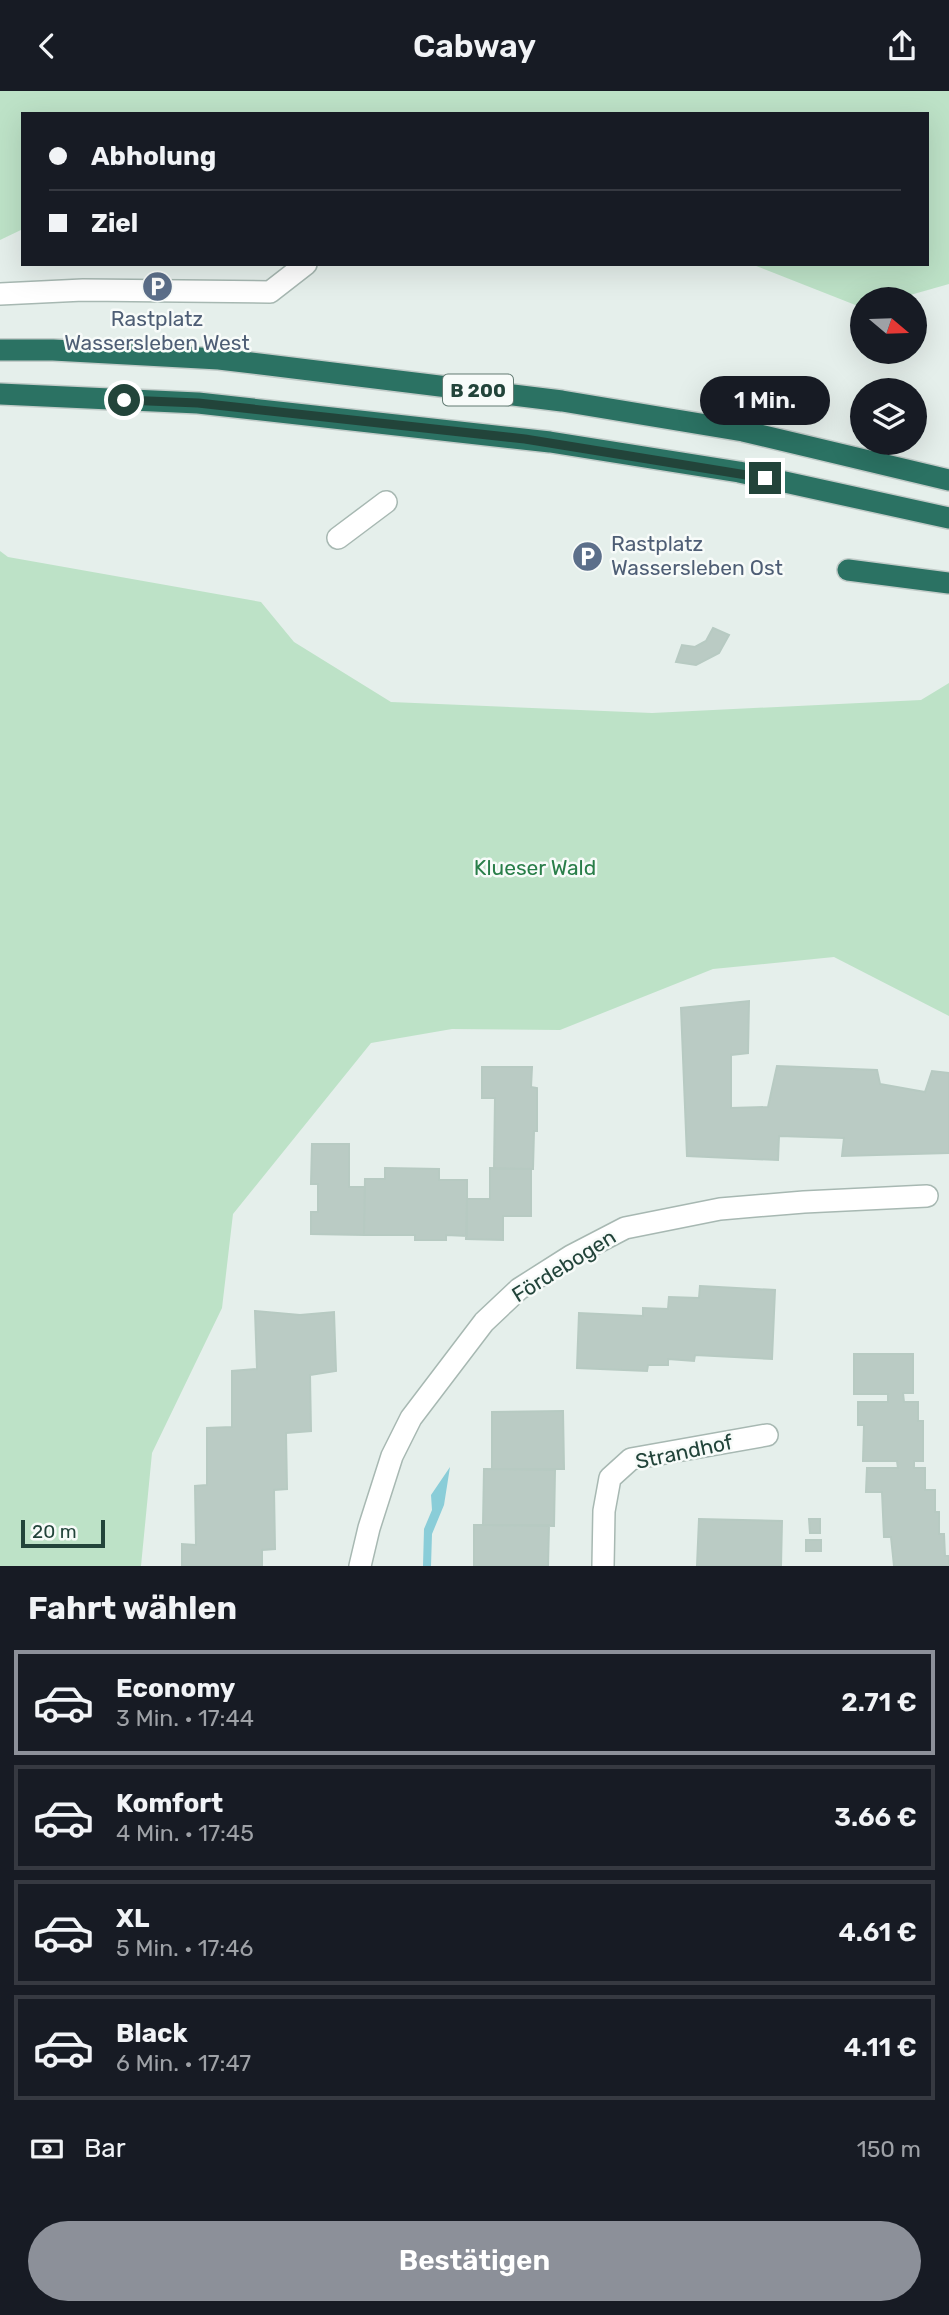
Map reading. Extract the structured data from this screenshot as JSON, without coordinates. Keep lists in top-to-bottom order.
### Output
{
  "streets": {
    "highway": ["B 200"],
    "street": ["Fördebogen", "Strandhof"]
  },
  "parks": ["Klueser Wald"],
  "places": {
    "parking": ["Rastplatz Wassersleben West", "Rastplatz Wassersleben Ost"]
  },
  "scale_bar": "20 m",
  "north": "right",
  "page": {
    "header": "Cabway",
    "banner": ["Abholung", "Ziel"],
    "bubble": "1 Min.",
    "scale": "20 m",
    "heading": "Fahrt wählen",
    "list": [
      {
        "name": "Economy",
        "note": "3 Min. · 17:44",
        "value": "2.71 €"
      },
      {
        "name": "Komfort",
        "note": "4 Min. · 17:45",
        "value": "3.66 €"
      },
      {
        "name": "XL",
        "note": "5 Min. · 17:46",
        "value": "4.61 €"
      },
      {
        "name": "Black",
        "note": "6 Min. · 17:47",
        "value": "4.11 €"
      }
    ],
    "pay": ["Bar", "150 m"],
    "buttons": "Bestätigen"
  }
}
